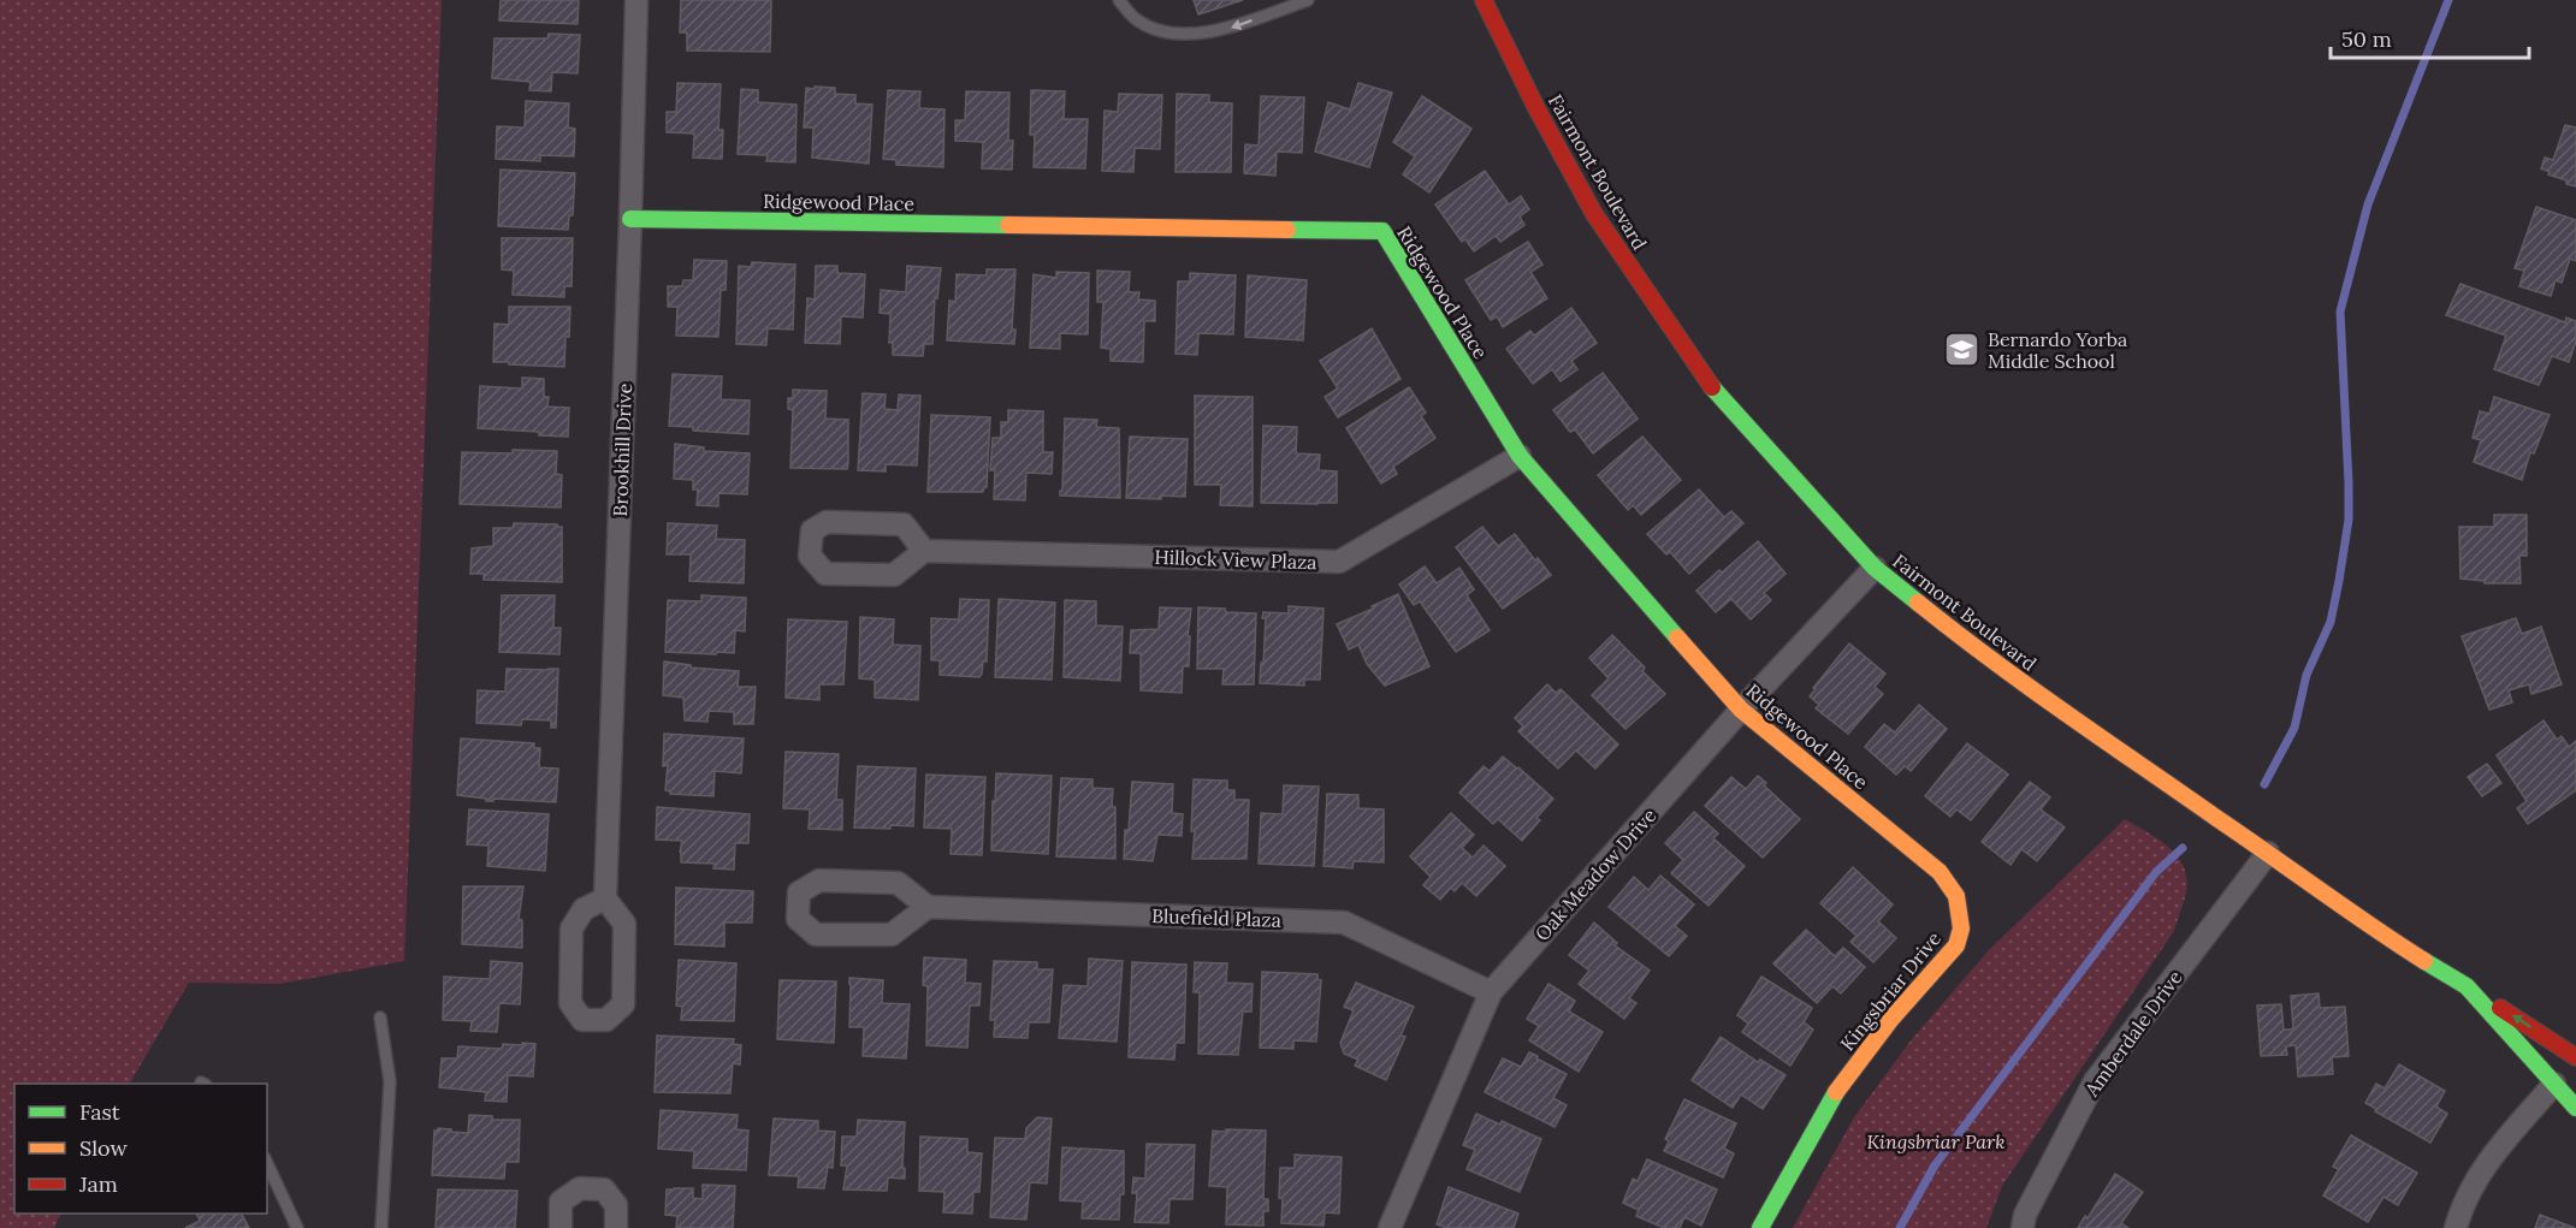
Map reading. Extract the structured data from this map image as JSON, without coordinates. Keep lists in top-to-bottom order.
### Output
{
  "streets": {
    "street": [
      "Fairmont Boulevard",
      "Ridgewood Place",
      "Brookhill Drive",
      "Hillock View Plaza",
      "Oak Meadow Drive",
      "Bluefield Plaza",
      "Kingsbriar Drive",
      "Amberdale Drive"
    ]
  },
  "crossings": [
    ["Fairmont Boulevard", "Oak Meadow Drive"],
    ["Fairmont Boulevard", "Amberdale Drive"],
    ["Ridgewood Place", "Brookhill Drive"],
    ["Ridgewood Place", "Hillock View Plaza"],
    ["Ridgewood Place", "Oak Meadow Drive"],
    ["Ridgewood Place", "Kingsbriar Drive"],
    ["Oak Meadow Drive", "Bluefield Plaza"]
  ],
  "parks": ["Kingsbriar Park"],
  "places": {
    "school or university": ["Bernardo Yorba Middle School"]
  },
  "legend": ["Fast", "Slow", "Jam"],
  "scale_bar": "50 m"
}
